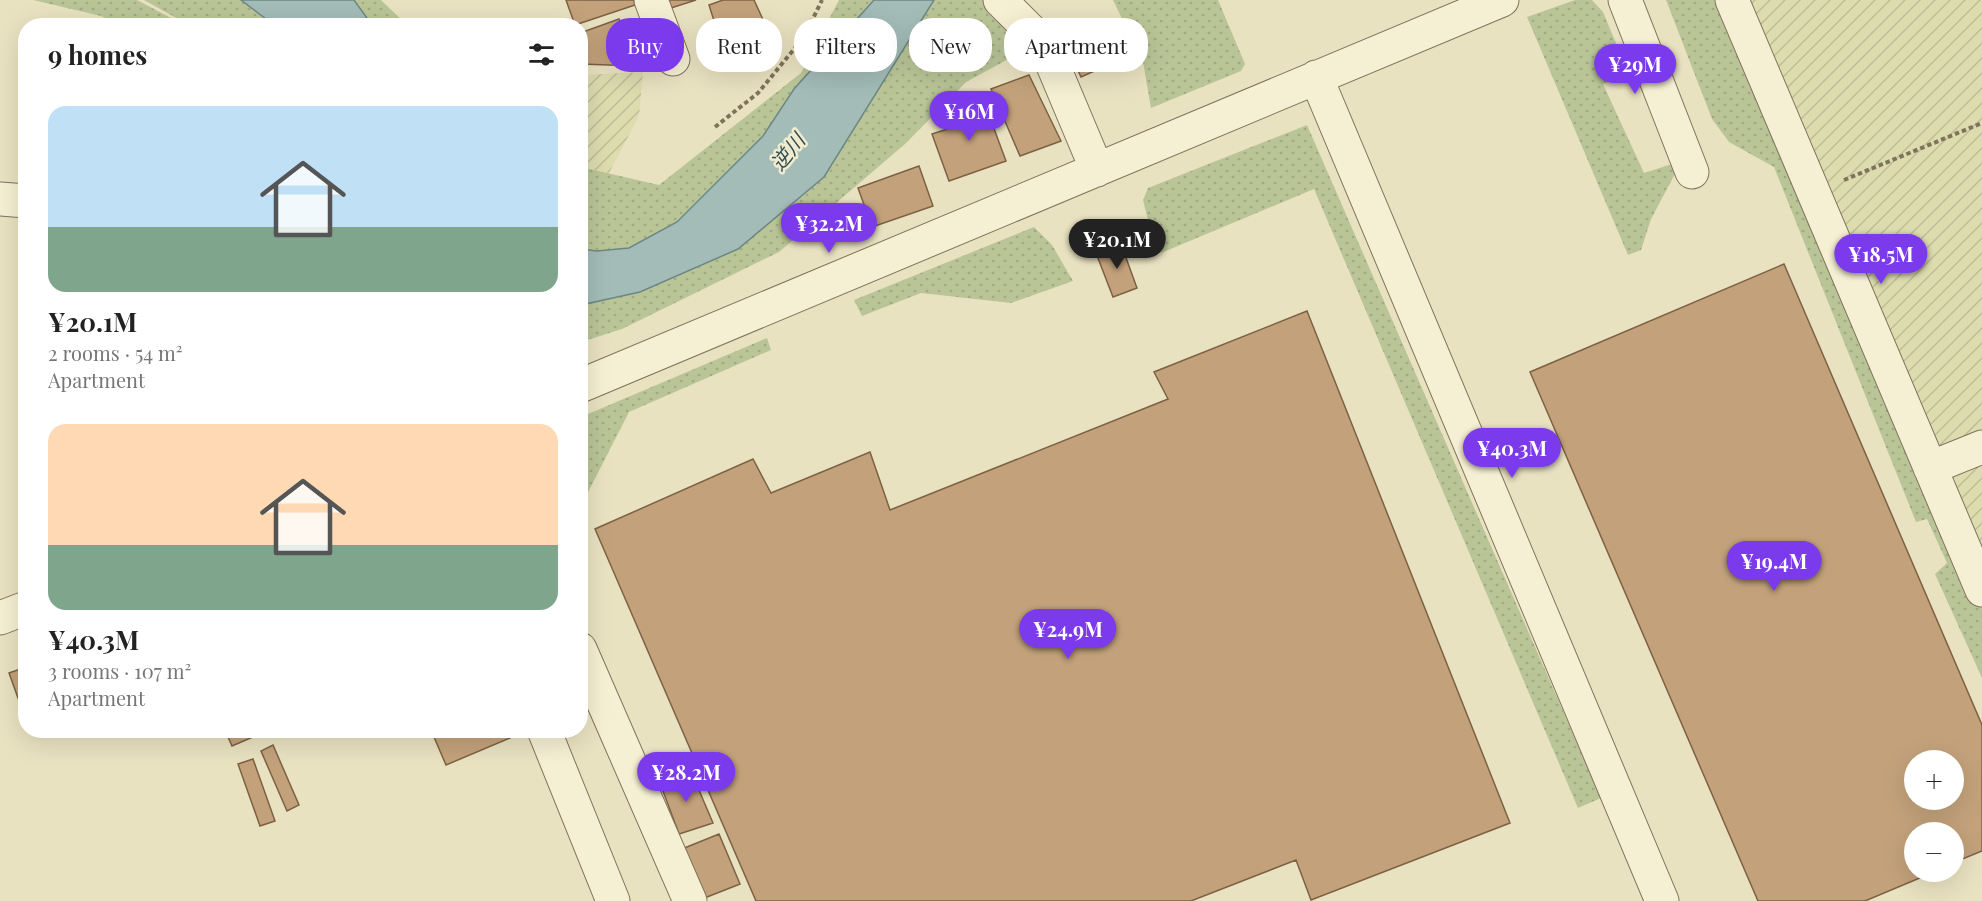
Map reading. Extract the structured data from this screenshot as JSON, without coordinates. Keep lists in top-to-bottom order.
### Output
{
  "water": ["逆川"],
  "page": {
    "chip": [
      "Buy",
      "Rent",
      "Filters",
      "New",
      "Apartment"
    ],
    "heading": "9 homes",
    "price": [
      "¥29M",
      "¥16M",
      "¥32.2M",
      "¥20.1M",
      "¥18.5M",
      "¥40.3M",
      "¥19.4M",
      "¥24.9M",
      "¥28.2M"
    ],
    "list": [
      {
        "name": "¥20.1M",
        "note": "2 rooms · 54 m² · Apartment"
      },
      {
        "name": "¥40.3M",
        "note": "3 rooms · 107 m² · Apartment"
      }
    ],
    "map_buttons": ["+", "−"]
  }
}
